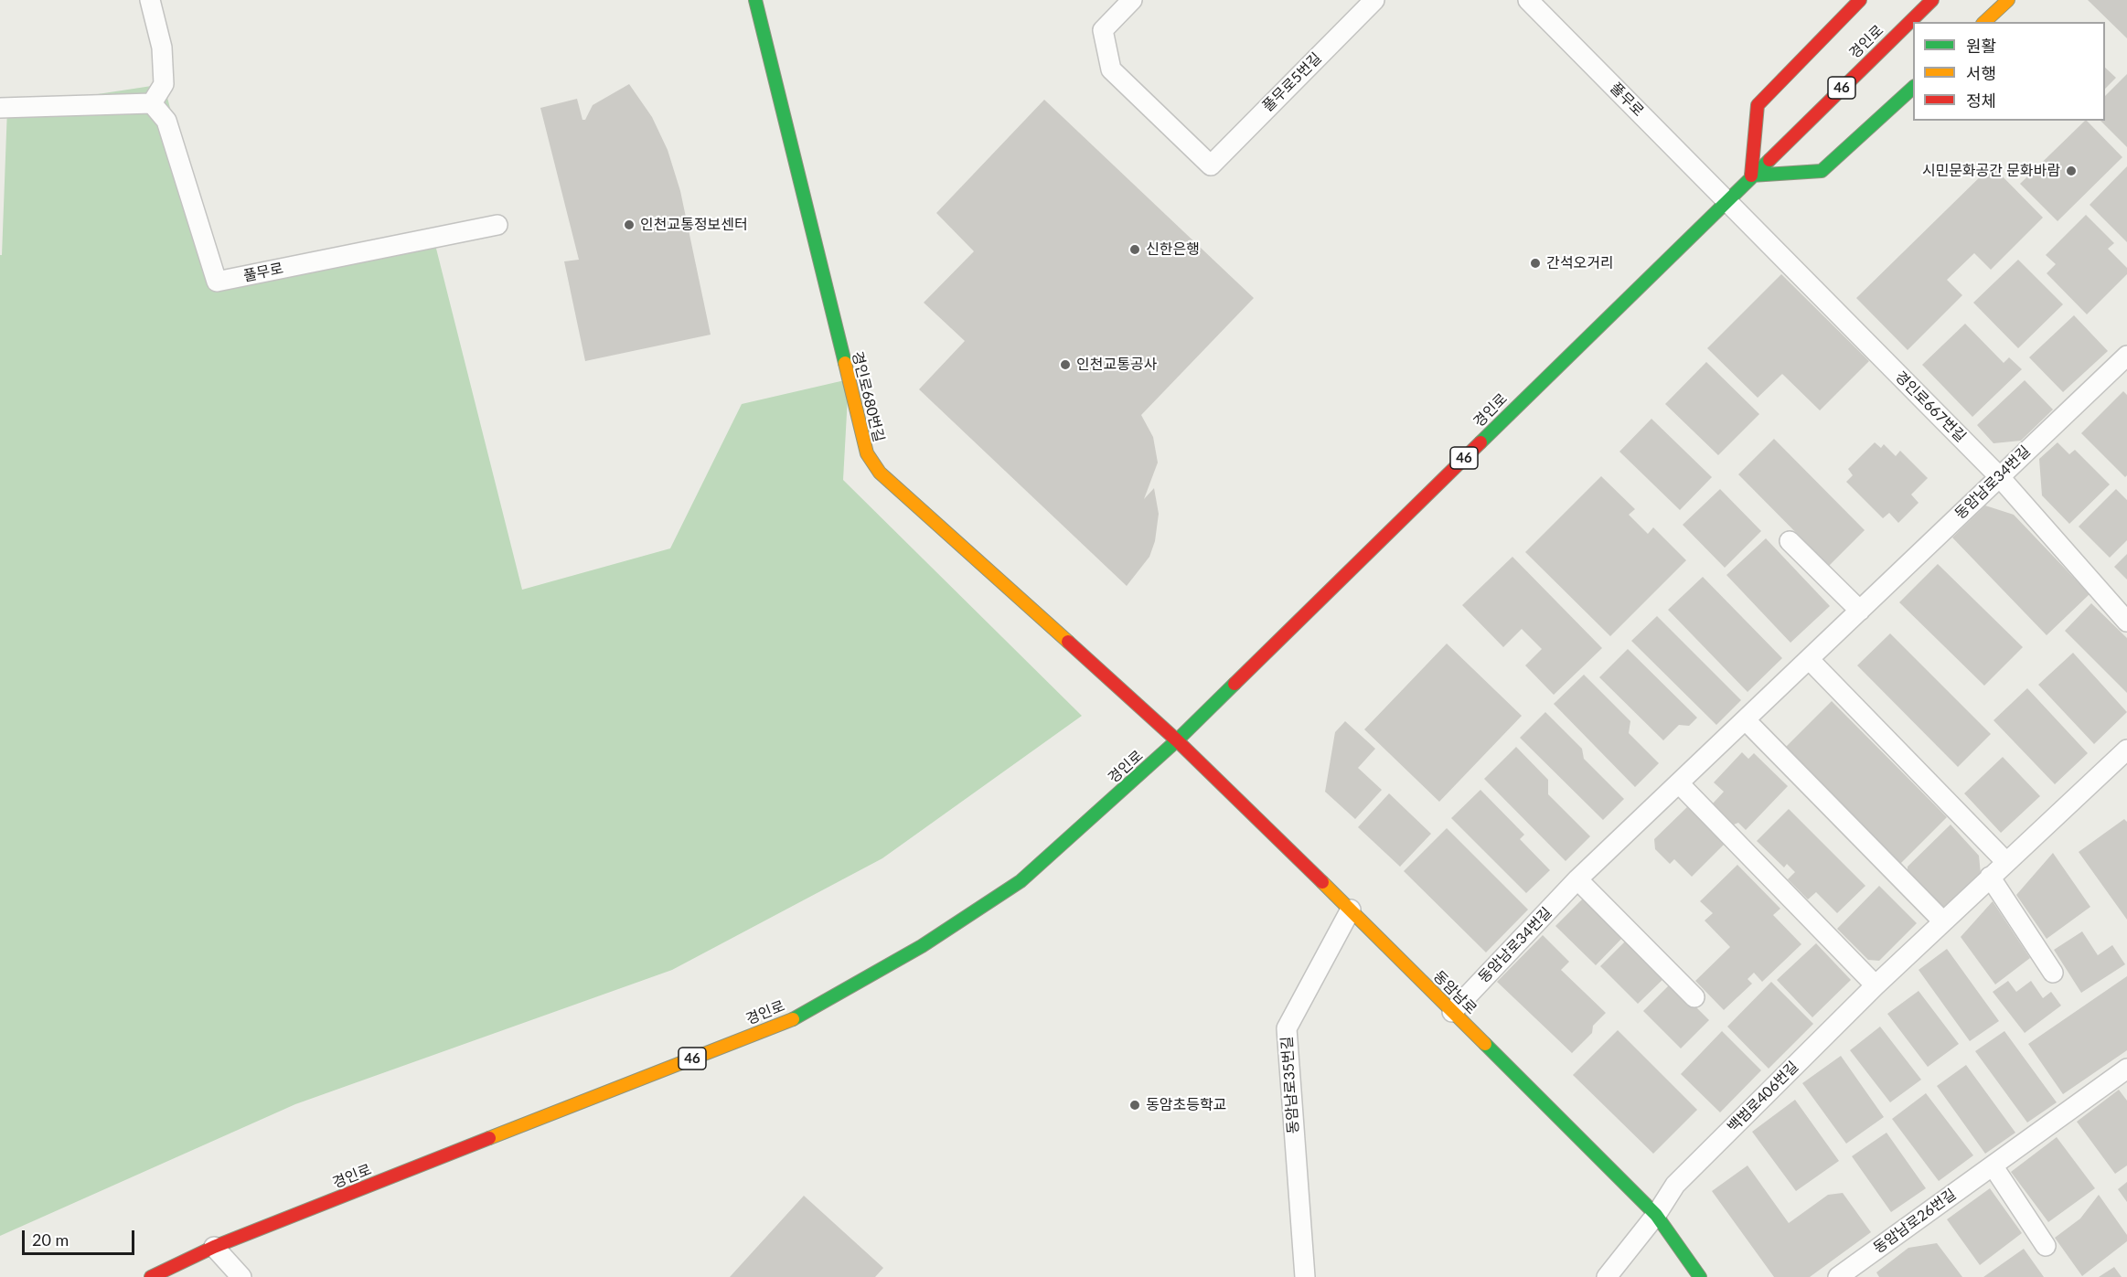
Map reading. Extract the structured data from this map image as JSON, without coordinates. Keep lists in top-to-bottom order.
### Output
{
  "streets": {
    "main road": [
      "경인로",
      "46",
      "경인로680번길",
      "동암남로"
    ],
    "lane": [
      "풀무로5번길",
      "풀무로",
      "경인로667번길",
      "동암남로34번길",
      "동암남로35번길",
      "백범로406번길",
      "동암남로26번길"
    ]
  },
  "crossings": [
    ["경인로", "풀무로"],
    ["경인로", "경인로680번길"],
    ["경인로", "경인로667번길"],
    ["경인로", "동암남로"],
    ["풀무로", "경인로667번길"],
    ["경인로680번길", "동암남로"],
    ["경인로667번길", "동암남로34번길"],
    ["동암남로34번길", "동암남로"],
    ["동암남로", "동암남로35번길"],
    ["동암남로", "백범로406번길"]
  ],
  "places": [
    "시민문화공간 문화바람",
    "인천교통정보센터",
    "신한은행",
    "간석오거리",
    "인천교통공사",
    "동암초등학교"
  ],
  "legend": ["원활", "서행", "정체"],
  "scale_bar": "20 m"
}
